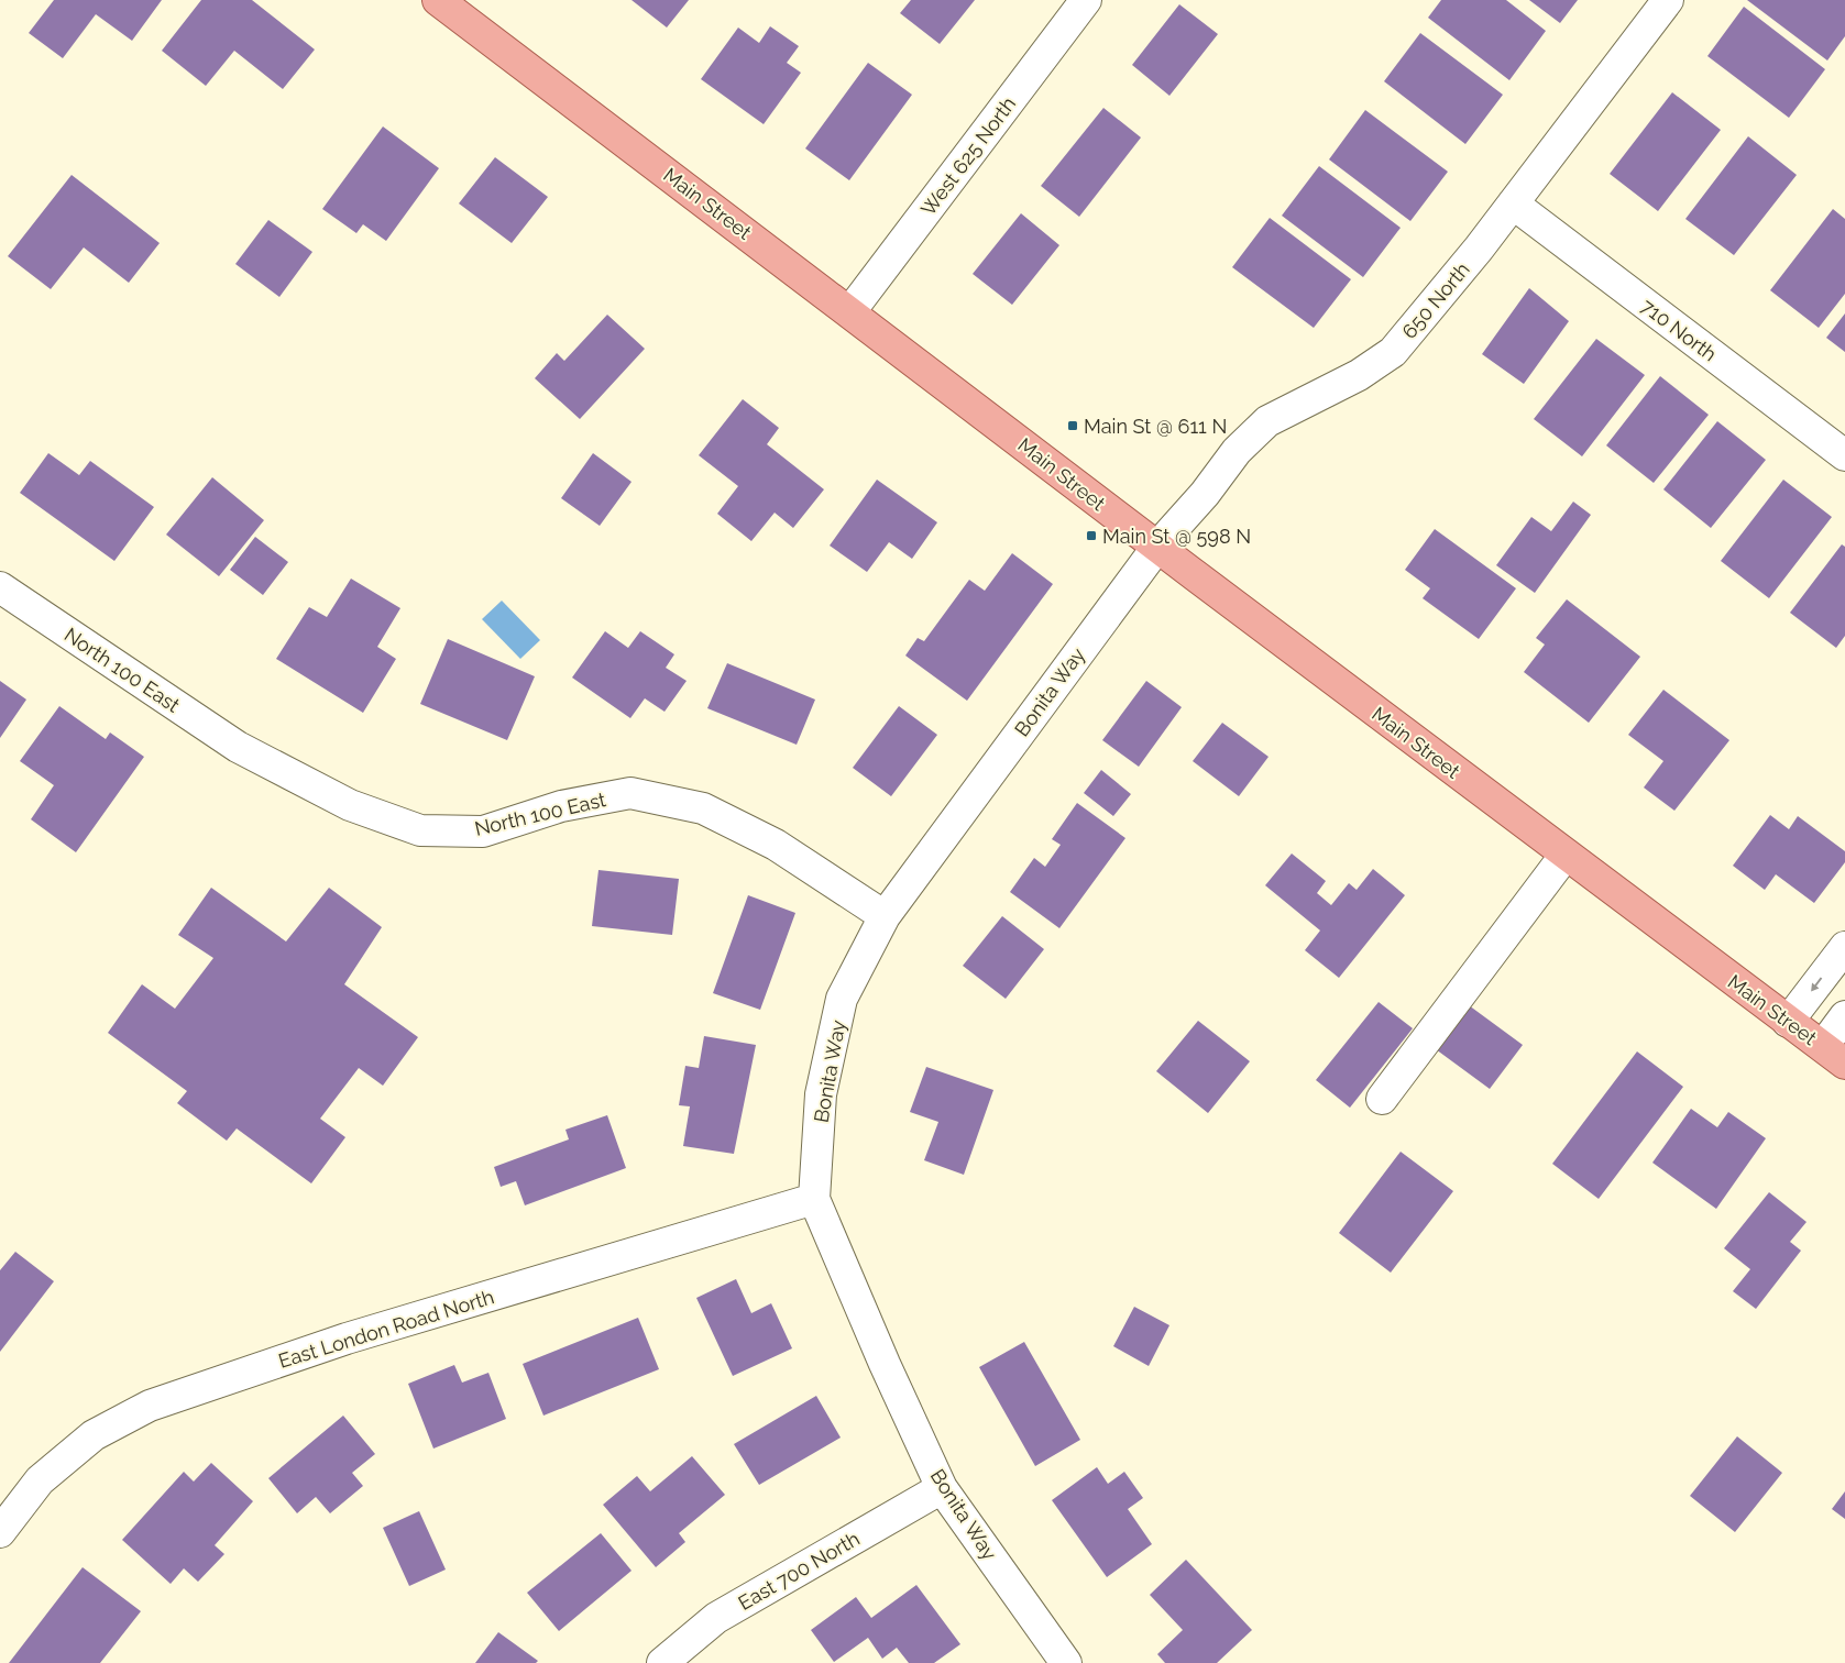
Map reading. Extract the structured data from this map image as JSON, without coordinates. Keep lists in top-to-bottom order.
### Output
{
  "streets": {
    "main road": ["Main Street"],
    "street": [
      "West 625 North",
      "650 North",
      "710 North",
      "North 100 East",
      "Bonita Way",
      "East London Road North",
      "East 700 North"
    ]
  },
  "crossings": [
    ["West 625 North", "Main Street"],
    ["Main Street", "650 North"],
    ["Main Street", "Bonita Way"],
    ["650 North", "710 North"],
    ["650 North", "Bonita Way"],
    ["North 100 East", "Bonita Way"],
    ["Bonita Way", "East London Road North"],
    ["Bonita Way", "East 700 North"]
  ],
  "places": {
    "transit": ["Main St @ 611 N", "Main St @ 598 N"]
  }
}
